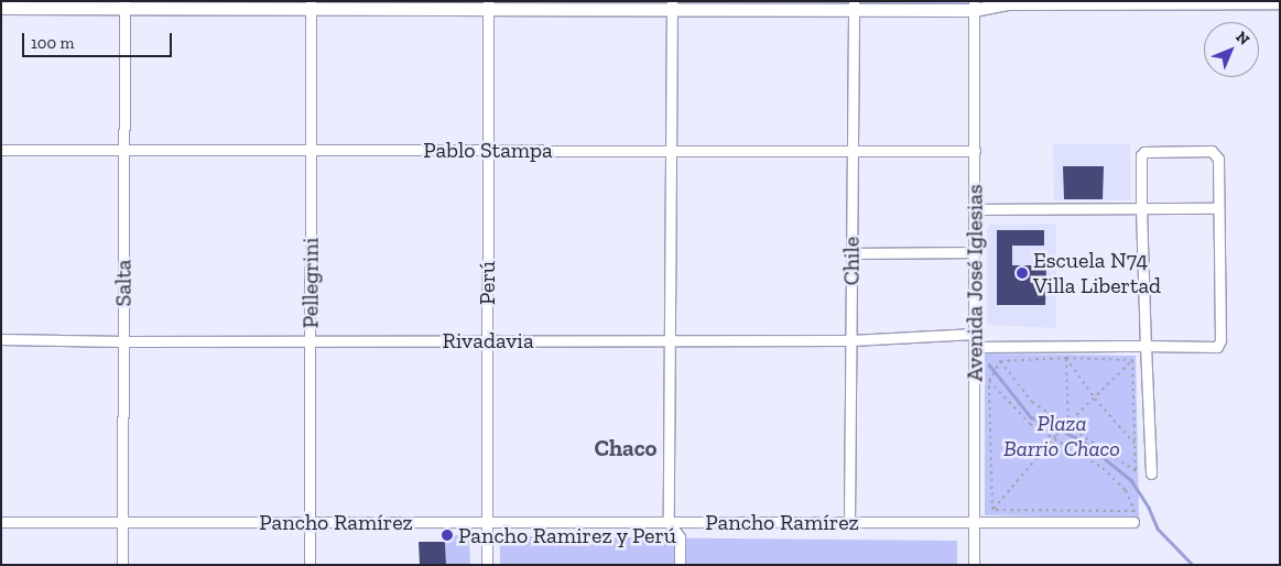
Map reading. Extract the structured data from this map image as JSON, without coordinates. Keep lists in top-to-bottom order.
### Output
{
  "streets": {
    "street": [
      "Pablo Stampa",
      "Chile",
      "Salta",
      "Pellegrini",
      "Perú",
      "Avenida José Iglesias",
      "Rivadavia",
      "Pancho Ramírez"
    ]
  },
  "crossings": [
    ["Pablo Stampa", "Chile"],
    ["Pablo Stampa", "Salta"],
    ["Pablo Stampa", "Pellegrini"],
    ["Pablo Stampa", "Perú"],
    ["Pablo Stampa", "Avenida José Iglesias"],
    ["Chile", "Rivadavia"],
    ["Chile", "Pancho Ramírez"],
    ["Salta", "Rivadavia"],
    ["Salta", "Pancho Ramírez"],
    ["Pellegrini", "Rivadavia"],
    ["Pellegrini", "Pancho Ramírez"],
    ["Perú", "Rivadavia"],
    ["Perú", "Pancho Ramírez"],
    ["Avenida José Iglesias", "Rivadavia"],
    ["Avenida José Iglesias", "Pancho Ramírez"]
  ],
  "districts": ["Chaco"],
  "parks": ["Plaza Barrio Chaco"],
  "places": ["Escuela N74 Villa Libertad", "Pancho Ramirez y Perú"],
  "scale_bar": "100 m",
  "north": "top right"
}
